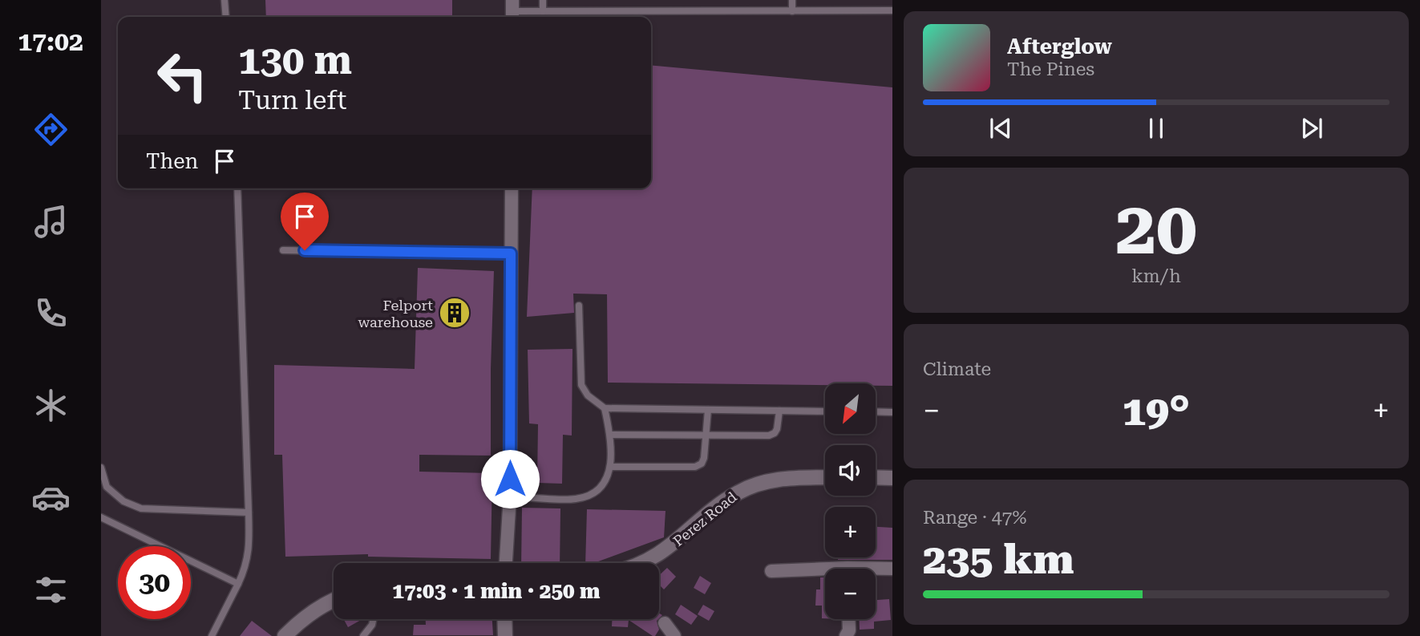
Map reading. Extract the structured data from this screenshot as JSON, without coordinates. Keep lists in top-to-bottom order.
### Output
{
  "streets": {
    "street": ["Perez Road"]
  },
  "places": {
    "building": ["Felport warehouse"]
  },
  "north": "bottom left",
  "page": {
    "tabs": "17:02",
    "turn": ["130 m", "Turn left"],
    "song": ["Afterglow", "The Pines"],
    "then": "Then",
    "tile": [
      ["20", "km/h"],
      "Climate",
      ["Range · 47%", "235 km"]
    ],
    "map_buttons": ["+", "−"],
    "heat": ["−", "19°", "+"],
    "limit": "30",
    "trip": "17:03 · 1 min · 250 m"
  }
}
